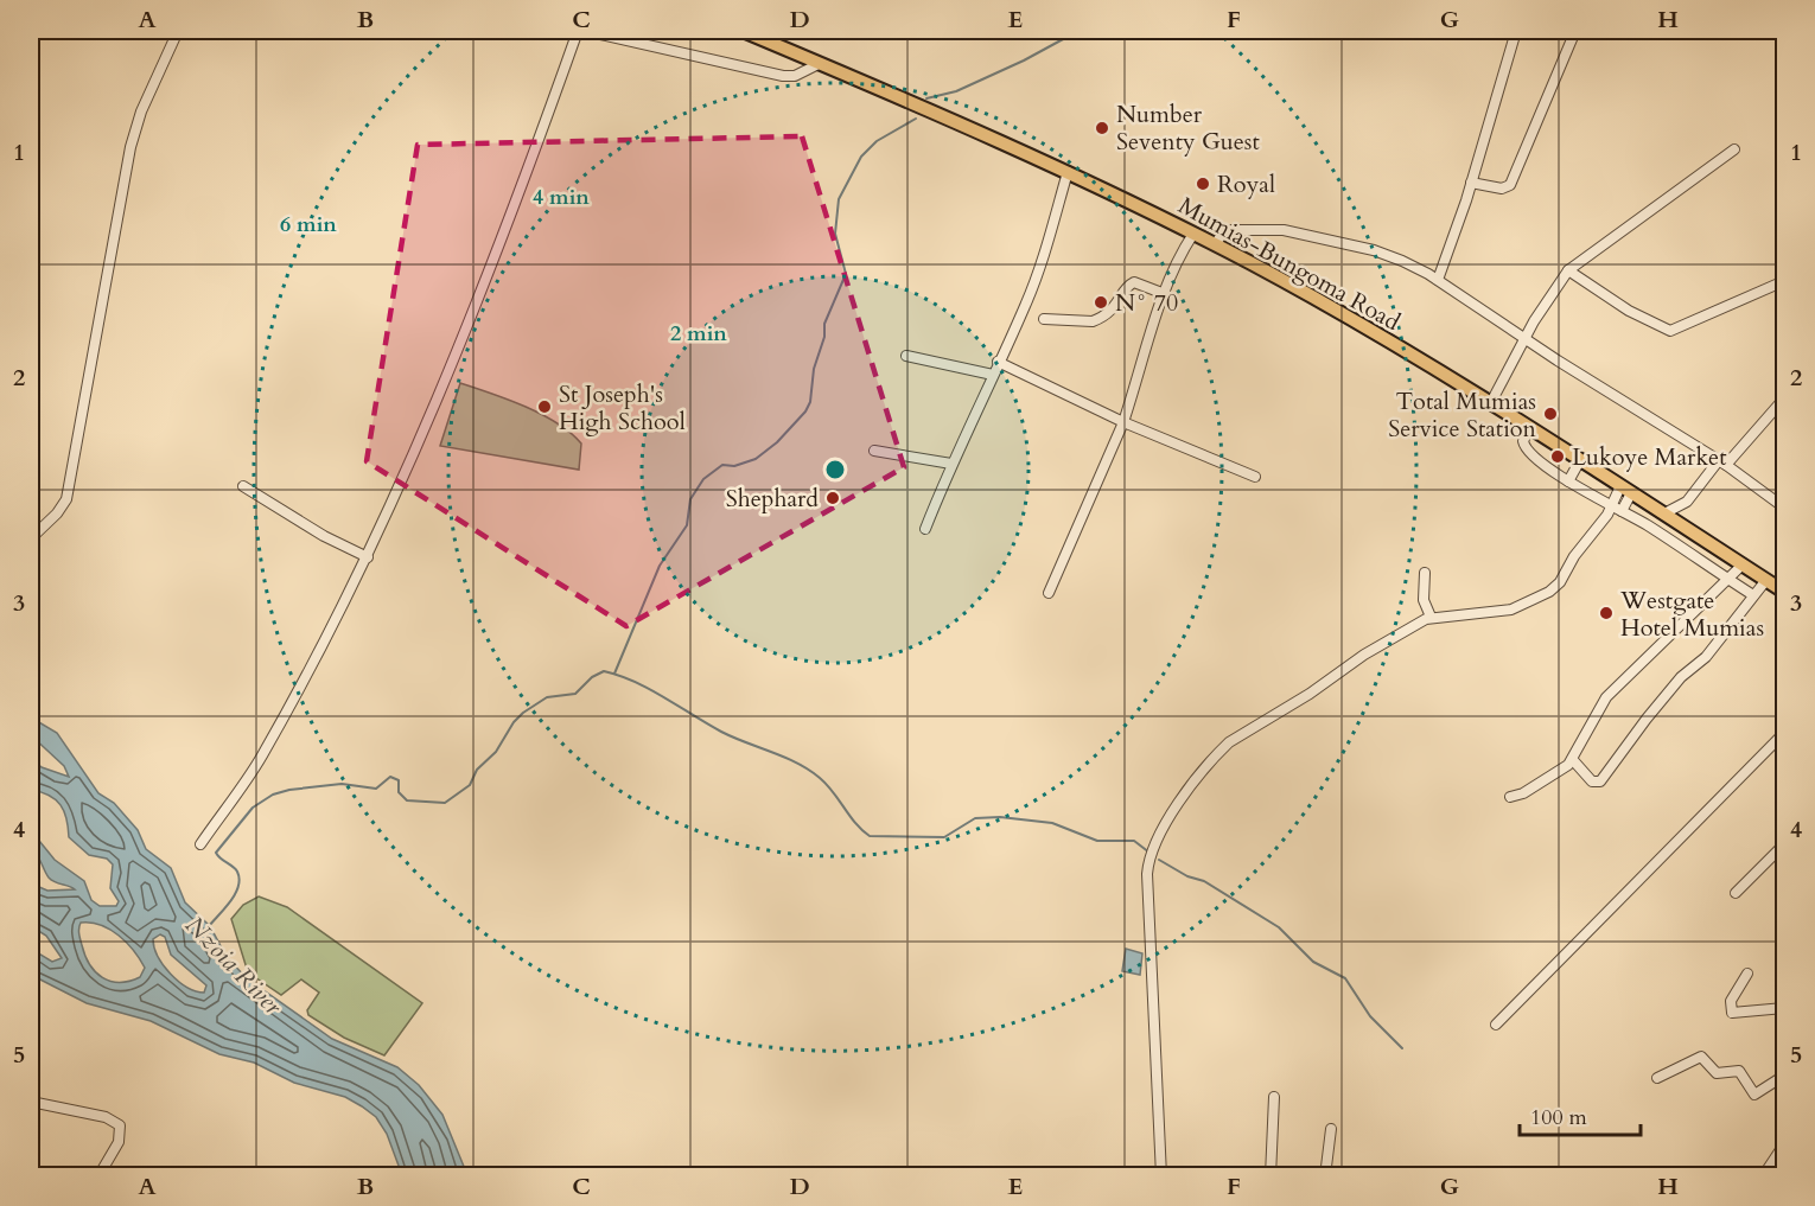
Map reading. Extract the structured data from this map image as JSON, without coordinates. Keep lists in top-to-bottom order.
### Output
{
  "streets": {
    "highway": ["Mumias-Bungoma Road"]
  },
  "water": ["Nzoia River"],
  "places": [
    "Number Seventy Guest",
    "Royal",
    "N° 70",
    "St Joseph's High School",
    "Total Mumias Service Station",
    "Lukoye Market",
    "Shephard",
    "Westgate Hotel Mumias"
  ],
  "scale_bar": "100 m",
  "grid": {
    "columns": [
      "A",
      "B",
      "C",
      "D",
      "E",
      "F",
      "G",
      "H"
    ],
    "rows": [
      "1",
      "2",
      "3",
      "4",
      "5"
    ]
  },
  "rings": ["4 min", "6 min", "2 min"]
}
